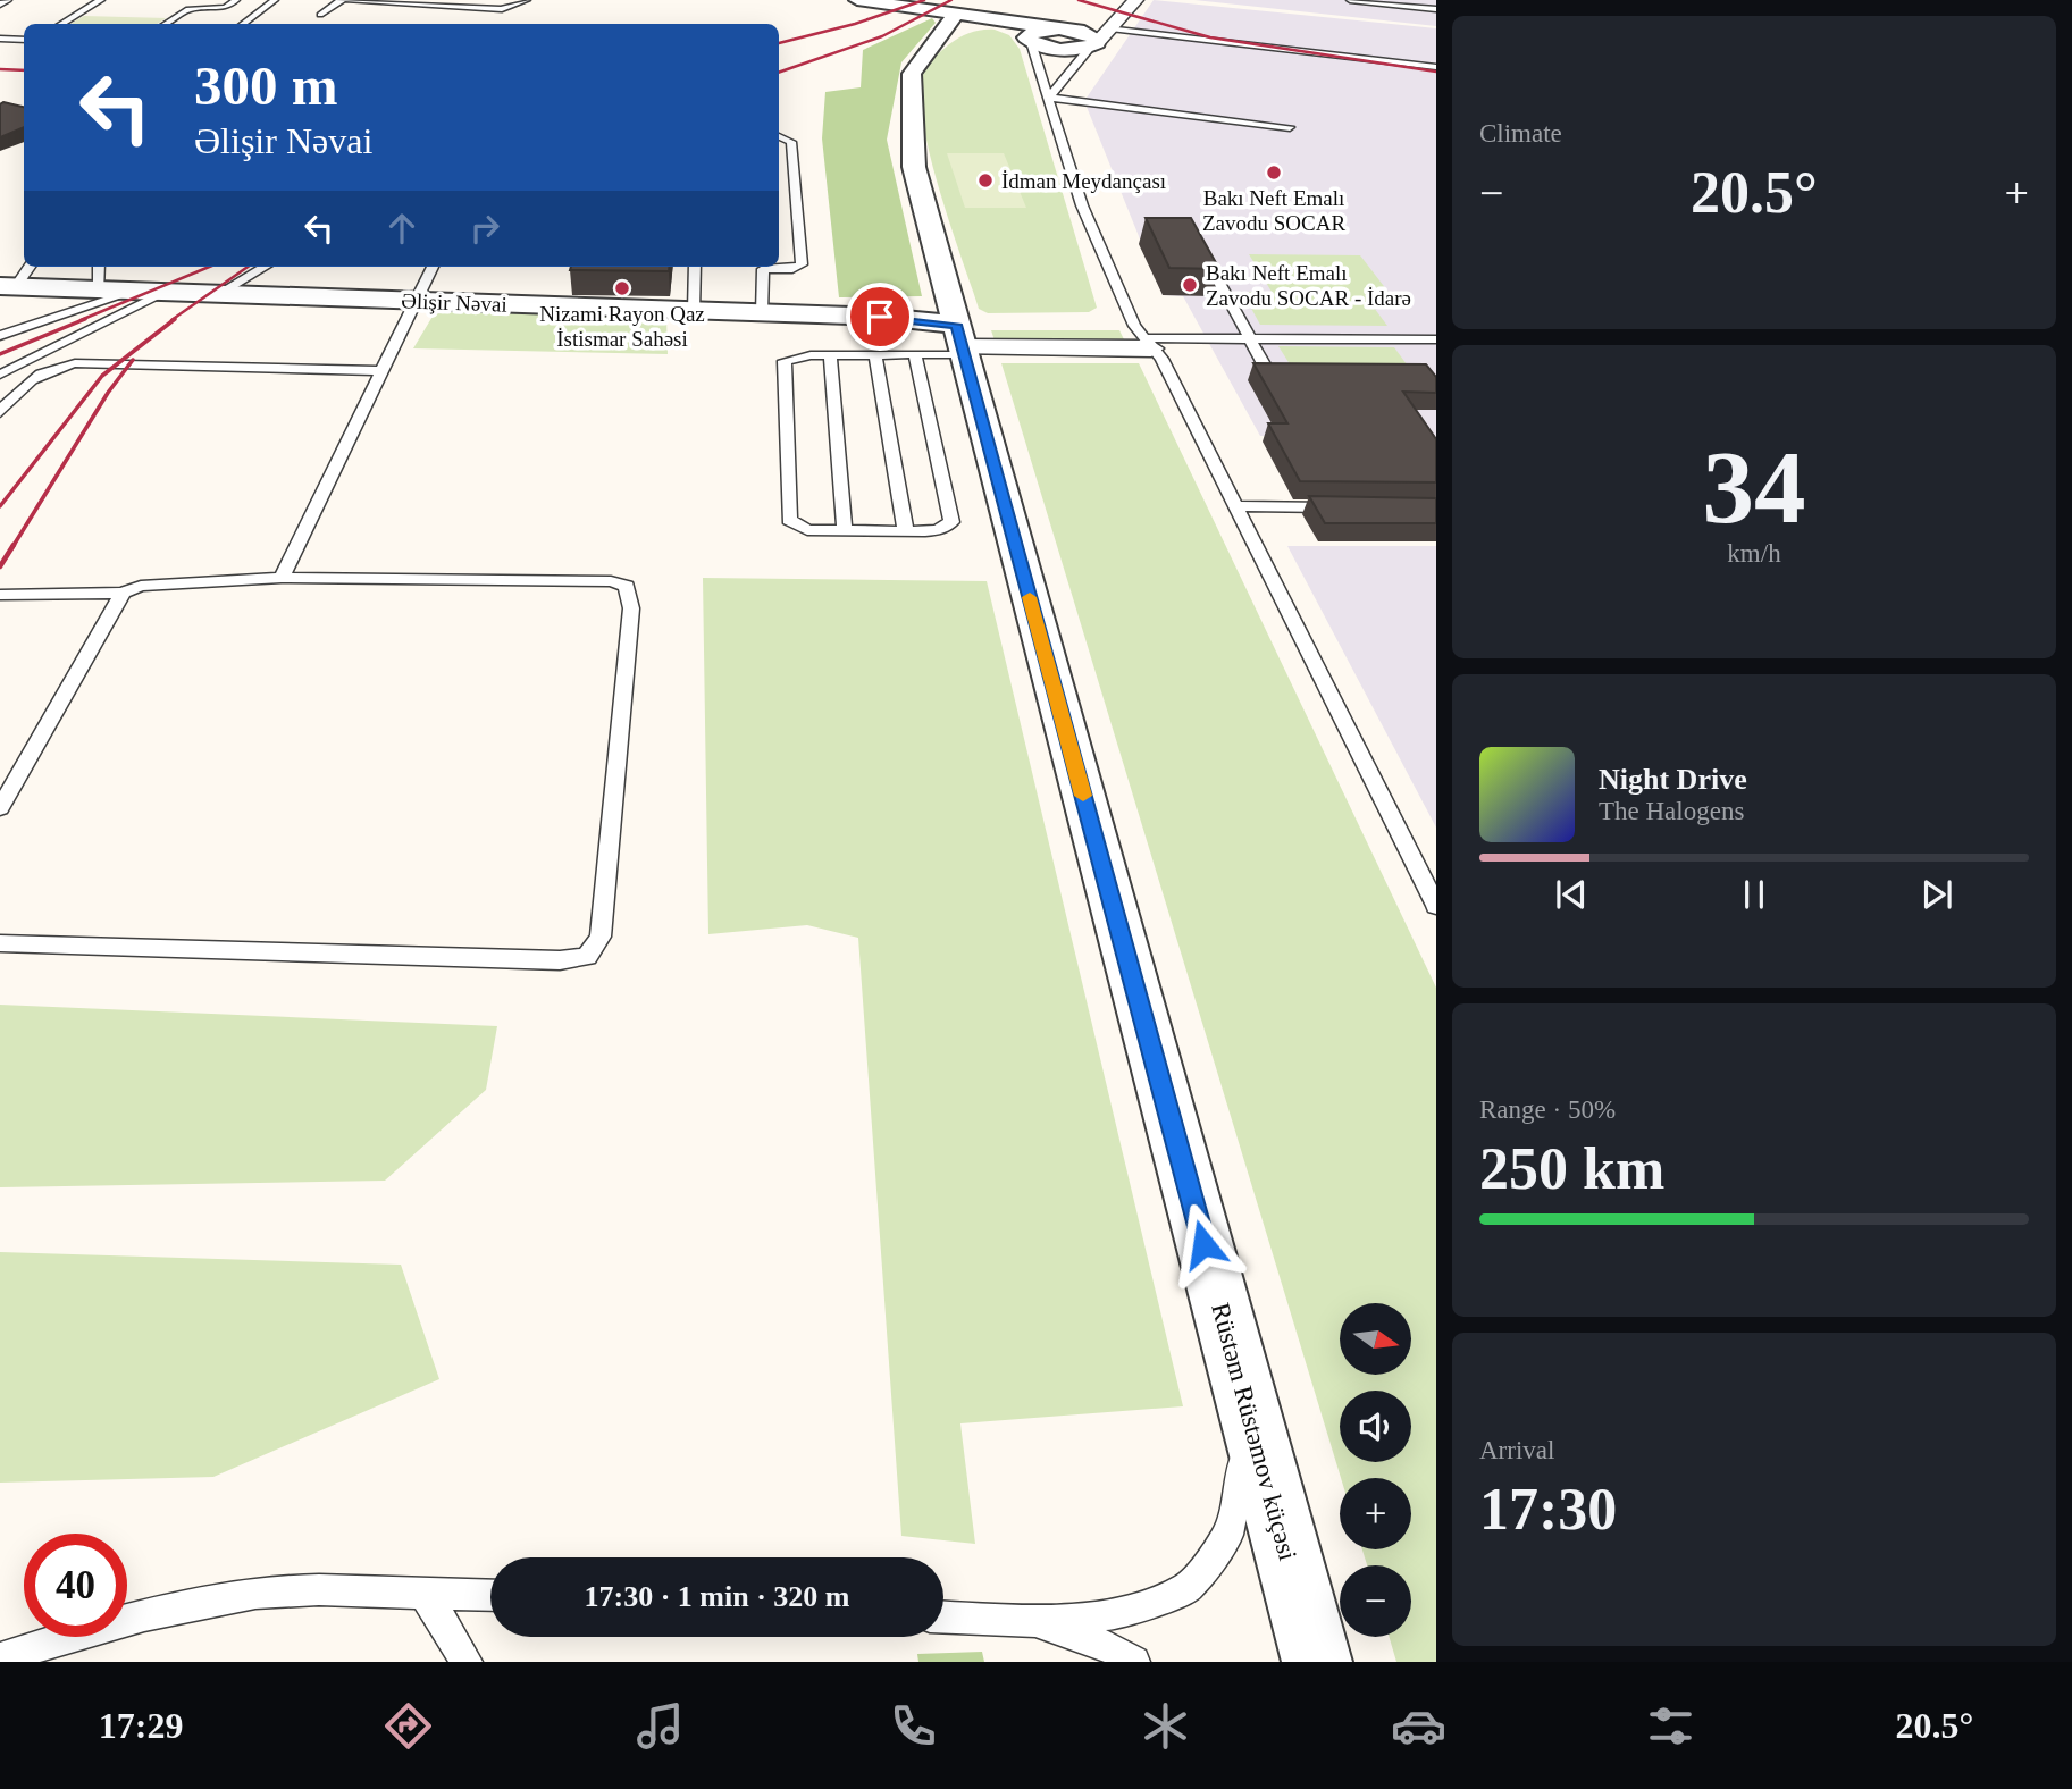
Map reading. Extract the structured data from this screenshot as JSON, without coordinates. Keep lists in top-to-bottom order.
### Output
{
  "streets": {
    "street": ["Əlişir Nəvai", "Rüstəm Rüstəmov küçəsi"]
  },
  "crossings": [
    ["Əlişir Nəvai", "Rüstəm Rüstəmov küçəsi"]
  ],
  "places": [
    "Bakı Neft Emalı Zavodu SOCAR",
    "İdman Meydançası",
    "Bakı Neft Emalı Zavodu SOCAR - İdarə",
    "Nizami Rayon Qaz İstismar Sahəsi"
  ],
  "north": "right",
  "page": {
    "tile": [
      "Climate",
      ["34", "km/h"],
      ["Range · 50%", "250 km"],
      ["Arrival", "17:30"]
    ],
    "turn": ["300 m", "Əlişir Nəvai"],
    "heat": ["−", "20.5°", "+"],
    "song": ["Night Drive", "The Halogens"],
    "map_buttons": ["+", "−"],
    "limit": "40",
    "trip": "17:30 · 1 min · 320 m",
    "tabs": ["17:29", "20.5°"]
  }
}
